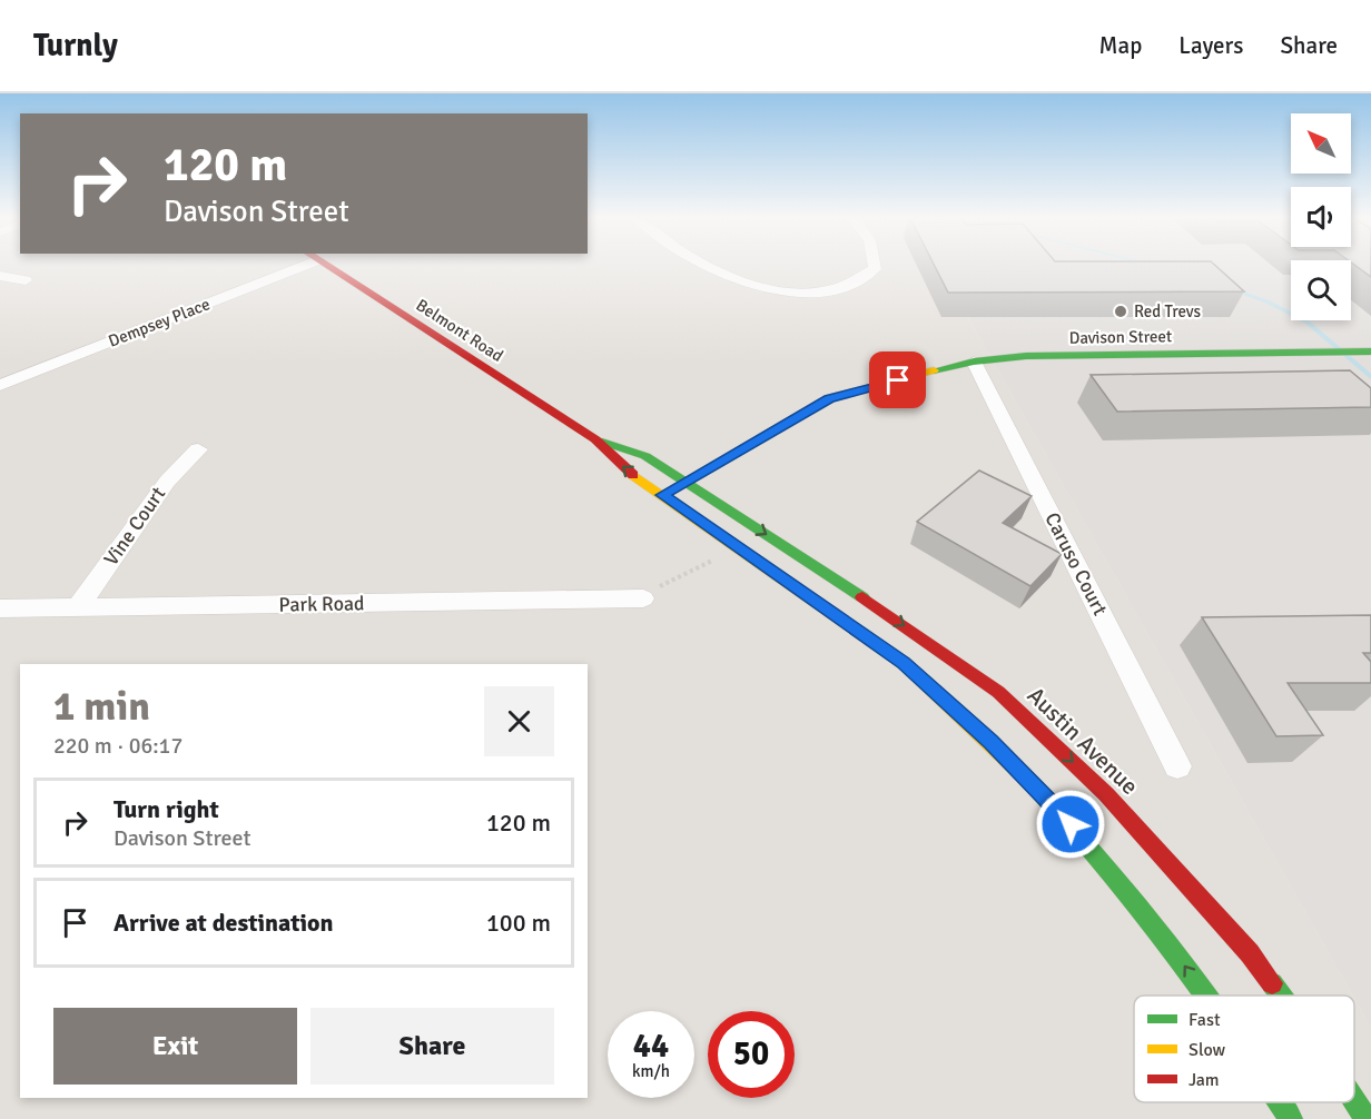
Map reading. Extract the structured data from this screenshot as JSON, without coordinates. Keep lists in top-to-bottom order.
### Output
{
  "streets": {
    "main road": ["Belmont Road", "Davison Street", "Austin Avenue"],
    "street": [
      "Dempsey Place",
      "Vine Court",
      "Caruso Court",
      "Park Road"
    ]
  },
  "crossings": [
    ["Belmont Road", "Davison Street"],
    ["Belmont Road", "Austin Avenue"],
    ["Davison Street", "Caruso Court"],
    ["Davison Street", "Austin Avenue"],
    ["Vine Court", "Park Road"]
  ],
  "places": ["Red Trevs"],
  "legend": ["Fast", "Slow", "Jam"],
  "north": "top left",
  "page": {
    "header": "Turnly",
    "nav": ["Map", "Layers", "Share"],
    "turn": ["120 m", "Davison Street"],
    "heading": ["1 min", "220 m · 06:17"],
    "list": [
      {
        "name": "Turn right",
        "note": "Davison Street",
        "value": "120 m"
      },
      {
        "name": "Arrive at destination",
        "value": "100 m"
      }
    ],
    "buttons": ["Exit", "Share"],
    "speed": "44 km/h",
    "limit": "50"
  }
}
